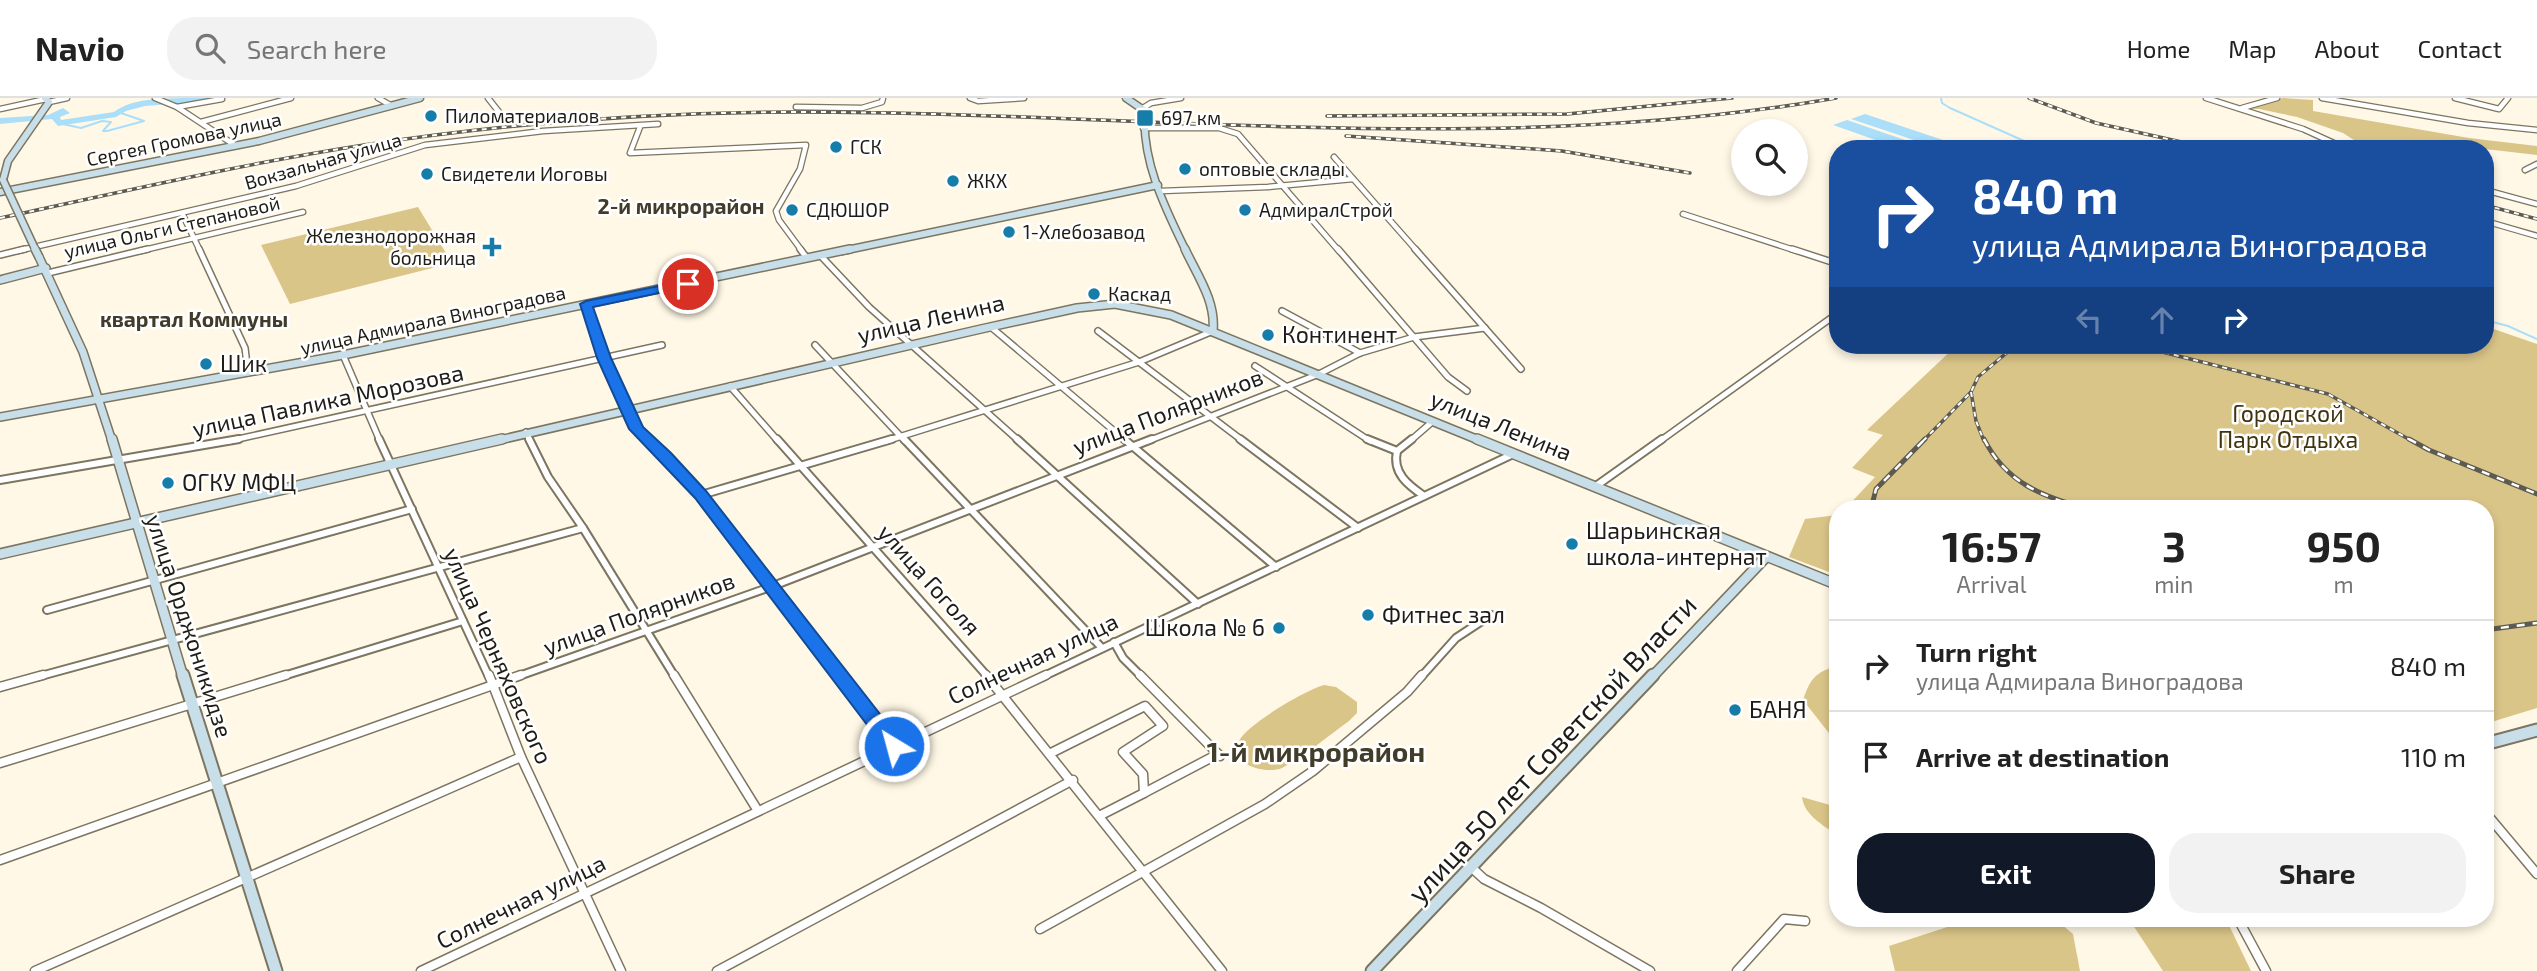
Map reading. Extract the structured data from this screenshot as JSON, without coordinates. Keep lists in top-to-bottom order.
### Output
{
  "streets": {
    "street": [
      "Сергея Громова улица",
      "Вокзальная улица",
      "улица Ольги Степановой",
      "улица Ленина",
      "улица Адмирала Виноградова",
      "улица Павлика Морозова",
      "улица Полярников",
      "улица Гоголя",
      "улица Орджоникидзе",
      "улица Черняховского",
      "Солнечная улица",
      "улица 50 лет Советской Власти"
    ]
  },
  "crossings": [
    ["улица Ольги Степановой", "улица Орджоникидзе"],
    ["улица Ленина", "улица Полярников"],
    ["улица Ленина", "улица Гоголя"],
    ["улица Ленина", "улица Орджоникидзе"],
    ["улица Ленина", "улица Черняховского"],
    ["улица Ленина", "Солнечная улица"],
    ["улица Ленина", "улица 50 лет Советской Власти"],
    ["улица Адмирала Виноградова", "улица Орджоникидзе"],
    ["улица Адмирала Виноградова", "улица Черняховского"],
    ["улица Павлика Морозова", "улица Орджоникидзе"],
    ["улица Павлика Морозова", "улица Черняховского"],
    ["улица Полярников", "улица Гоголя"],
    ["улица Полярников", "улица Орджоникидзе"],
    ["улица Полярников", "улица Черняховского"],
    ["улица Гоголя", "Солнечная улица"],
    ["улица Черняховского", "Солнечная улица"]
  ],
  "districts": ["2-й микрорайон", "квартал Коммуны", "1-й микрорайон"],
  "parks": ["Городской Парк Отдыха"],
  "places": {
    "other": [
      "Пиломатериалов",
      "ГСК",
      "оптовые склады",
      "Свидетели Иоговы",
      "ЖКХ",
      "СДЮШОР",
      "АдмиралСтрой",
      "1-Хлебозавод",
      "Каскад",
      "Континент",
      "Шик",
      "ОГКУ МФЦ",
      "Шарьинская школа-интернат",
      "Фитнес зал",
      "Школа № 6",
      "БАНЯ"
    ],
    "transit": ["697 км"],
    "health": ["Железнодорожная больница"]
  },
  "page": {
    "header": "Navio",
    "search": "Search here",
    "nav": [
      "Home",
      "Map",
      "About",
      "Contact"
    ],
    "turn": ["840 m", "улица Адмирала Виноградова"],
    "eta": [
      "16:57",
      "Arrival",
      "3",
      "min",
      "950",
      "m"
    ],
    "list": [
      {
        "name": "Turn right",
        "note": "улица Адмирала Виноградова",
        "value": "840 m"
      },
      {
        "name": "Arrive at destination",
        "value": "110 m"
      }
    ],
    "buttons": ["Exit", "Share"]
  }
}
